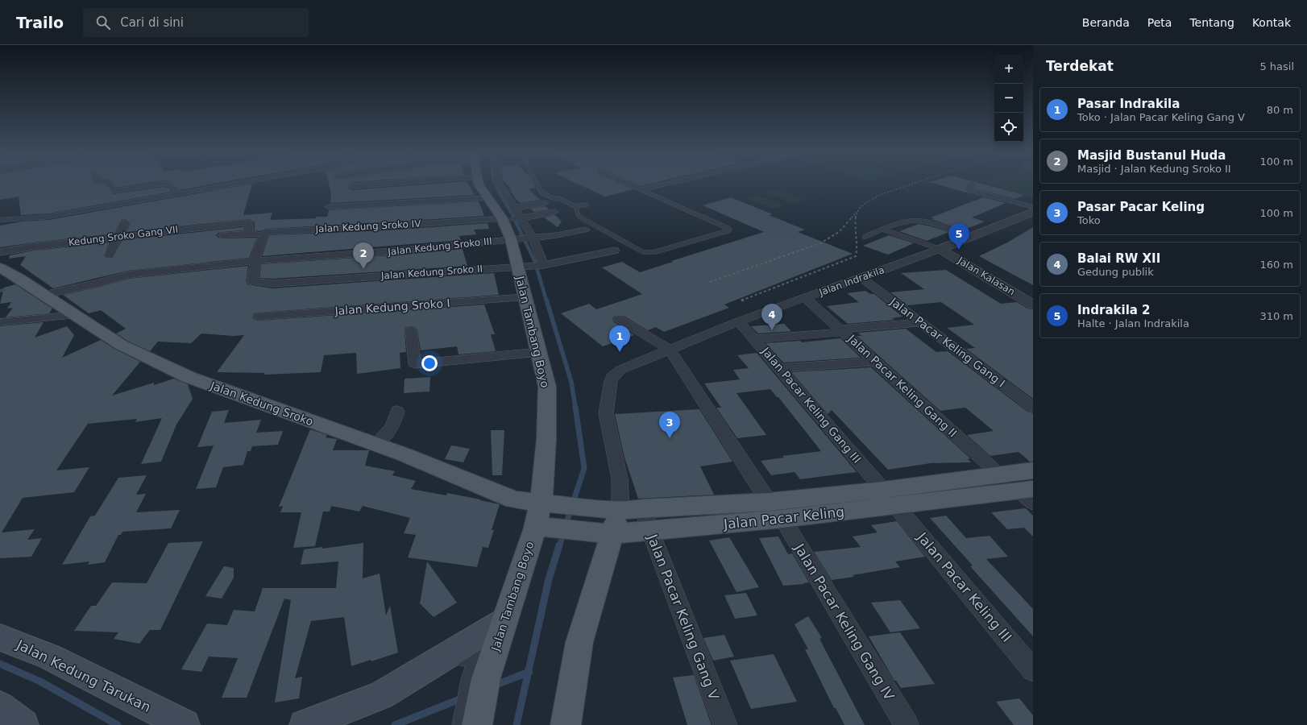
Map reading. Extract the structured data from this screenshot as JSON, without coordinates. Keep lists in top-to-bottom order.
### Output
{
  "streets": {
    "main road": [
      "Jalan Tambang Boyo",
      "Jalan Kedung Sroko",
      "Jalan Pacar Keling",
      "Jalan Kedung Tarukan"
    ],
    "street": [
      "Jalan Kedung Sroko IV",
      "Kedung Sroko Gang VII",
      "Jalan Kedung Sroko III",
      "Jalan Kedung Sroko II",
      "Jalan Kalasan",
      "Jalan Indrakila",
      "Jalan Kedung Sroko I",
      "Jalan Pacar Keling Gang I",
      "Jalan Pacar Keling Gang II",
      "Jalan Pacar Keling Gang III",
      "Jalan Pacar Keling III",
      "Jalan Pacar Keling Gang V",
      "Jalan Pacar Keling Gang IV"
    ]
  },
  "crossings": [
    ["Jalan Kedung Sroko IV", "Kedung Sroko Gang VII"],
    ["Jalan Kedung Sroko IV", "Jalan Tambang Boyo"],
    ["Jalan Kedung Sroko III", "Jalan Kedung Sroko II"],
    ["Jalan Kedung Sroko III", "Jalan Tambang Boyo"],
    ["Jalan Kedung Sroko III", "Jalan Kedung Sroko"],
    ["Jalan Kedung Sroko II", "Jalan Tambang Boyo"],
    ["Jalan Kalasan", "Jalan Indrakila"],
    ["Jalan Indrakila", "Jalan Pacar Keling Gang I"],
    ["Jalan Indrakila", "Jalan Pacar Keling Gang II"],
    ["Jalan Indrakila", "Jalan Pacar Keling Gang III"],
    ["Jalan Indrakila", "Jalan Pacar Keling Gang V"],
    ["Jalan Kedung Sroko I", "Jalan Tambang Boyo"],
    ["Jalan Tambang Boyo", "Jalan Kedung Sroko"],
    ["Jalan Tambang Boyo", "Jalan Pacar Keling"],
    ["Jalan Pacar Keling Gang II", "Jalan Pacar Keling"],
    ["Jalan Kedung Sroko", "Jalan Pacar Keling"],
    ["Jalan Pacar Keling Gang III", "Jalan Pacar Keling"],
    ["Jalan Pacar Keling Gang III", "Jalan Pacar Keling III"],
    ["Jalan Pacar Keling", "Jalan Pacar Keling III"],
    ["Jalan Pacar Keling", "Jalan Pacar Keling Gang V"],
    ["Jalan Pacar Keling", "Jalan Pacar Keling Gang IV"]
  ],
  "page": {
    "header": "Trailo",
    "search": "Cari di sini",
    "nav": [
      "Beranda",
      "Peta",
      "Tentang",
      "Kontak"
    ],
    "heading": ["Terdekat", "5 hasil"],
    "map_buttons": ["+", "−"],
    "list": [
      {
        "mark": "1",
        "name": "Pasar Indrakila",
        "note": "Toko · Jalan Pacar Keling Gang V",
        "value": "80 m"
      },
      {
        "mark": "2",
        "name": "Masjid Bustanul Huda",
        "note": "Masjid · Jalan Kedung Sroko II",
        "value": "100 m"
      },
      {
        "mark": "3",
        "name": "Pasar Pacar Keling",
        "note": "Toko",
        "value": "100 m"
      },
      {
        "mark": "4",
        "name": "Balai RW XII",
        "note": "Gedung publik",
        "value": "160 m"
      },
      {
        "mark": "5",
        "name": "Indrakila 2",
        "note": "Halte · Jalan Indrakila",
        "value": "310 m"
      }
    ],
    "pins": [
      "5",
      "2",
      "4",
      "1",
      "3"
    ]
  }
}
